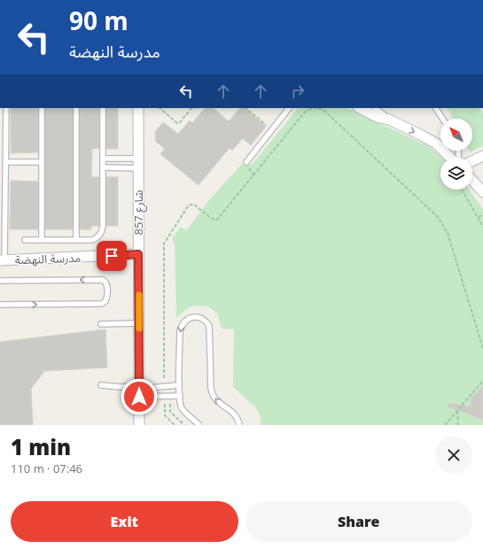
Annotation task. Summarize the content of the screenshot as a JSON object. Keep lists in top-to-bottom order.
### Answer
{
  "streets": {
    "street": ["شارع 857", "مدرسة النهضة"]
  },
  "crossings": [
    ["شارع 857", "مدرسة النهضة"]
  ],
  "north": "top left",
  "page": {
    "turn": ["90 m", "مدرسة النهضة"],
    "heading": ["1 min", "110 m · 07:46"],
    "buttons": ["Exit", "Share"]
  }
}
